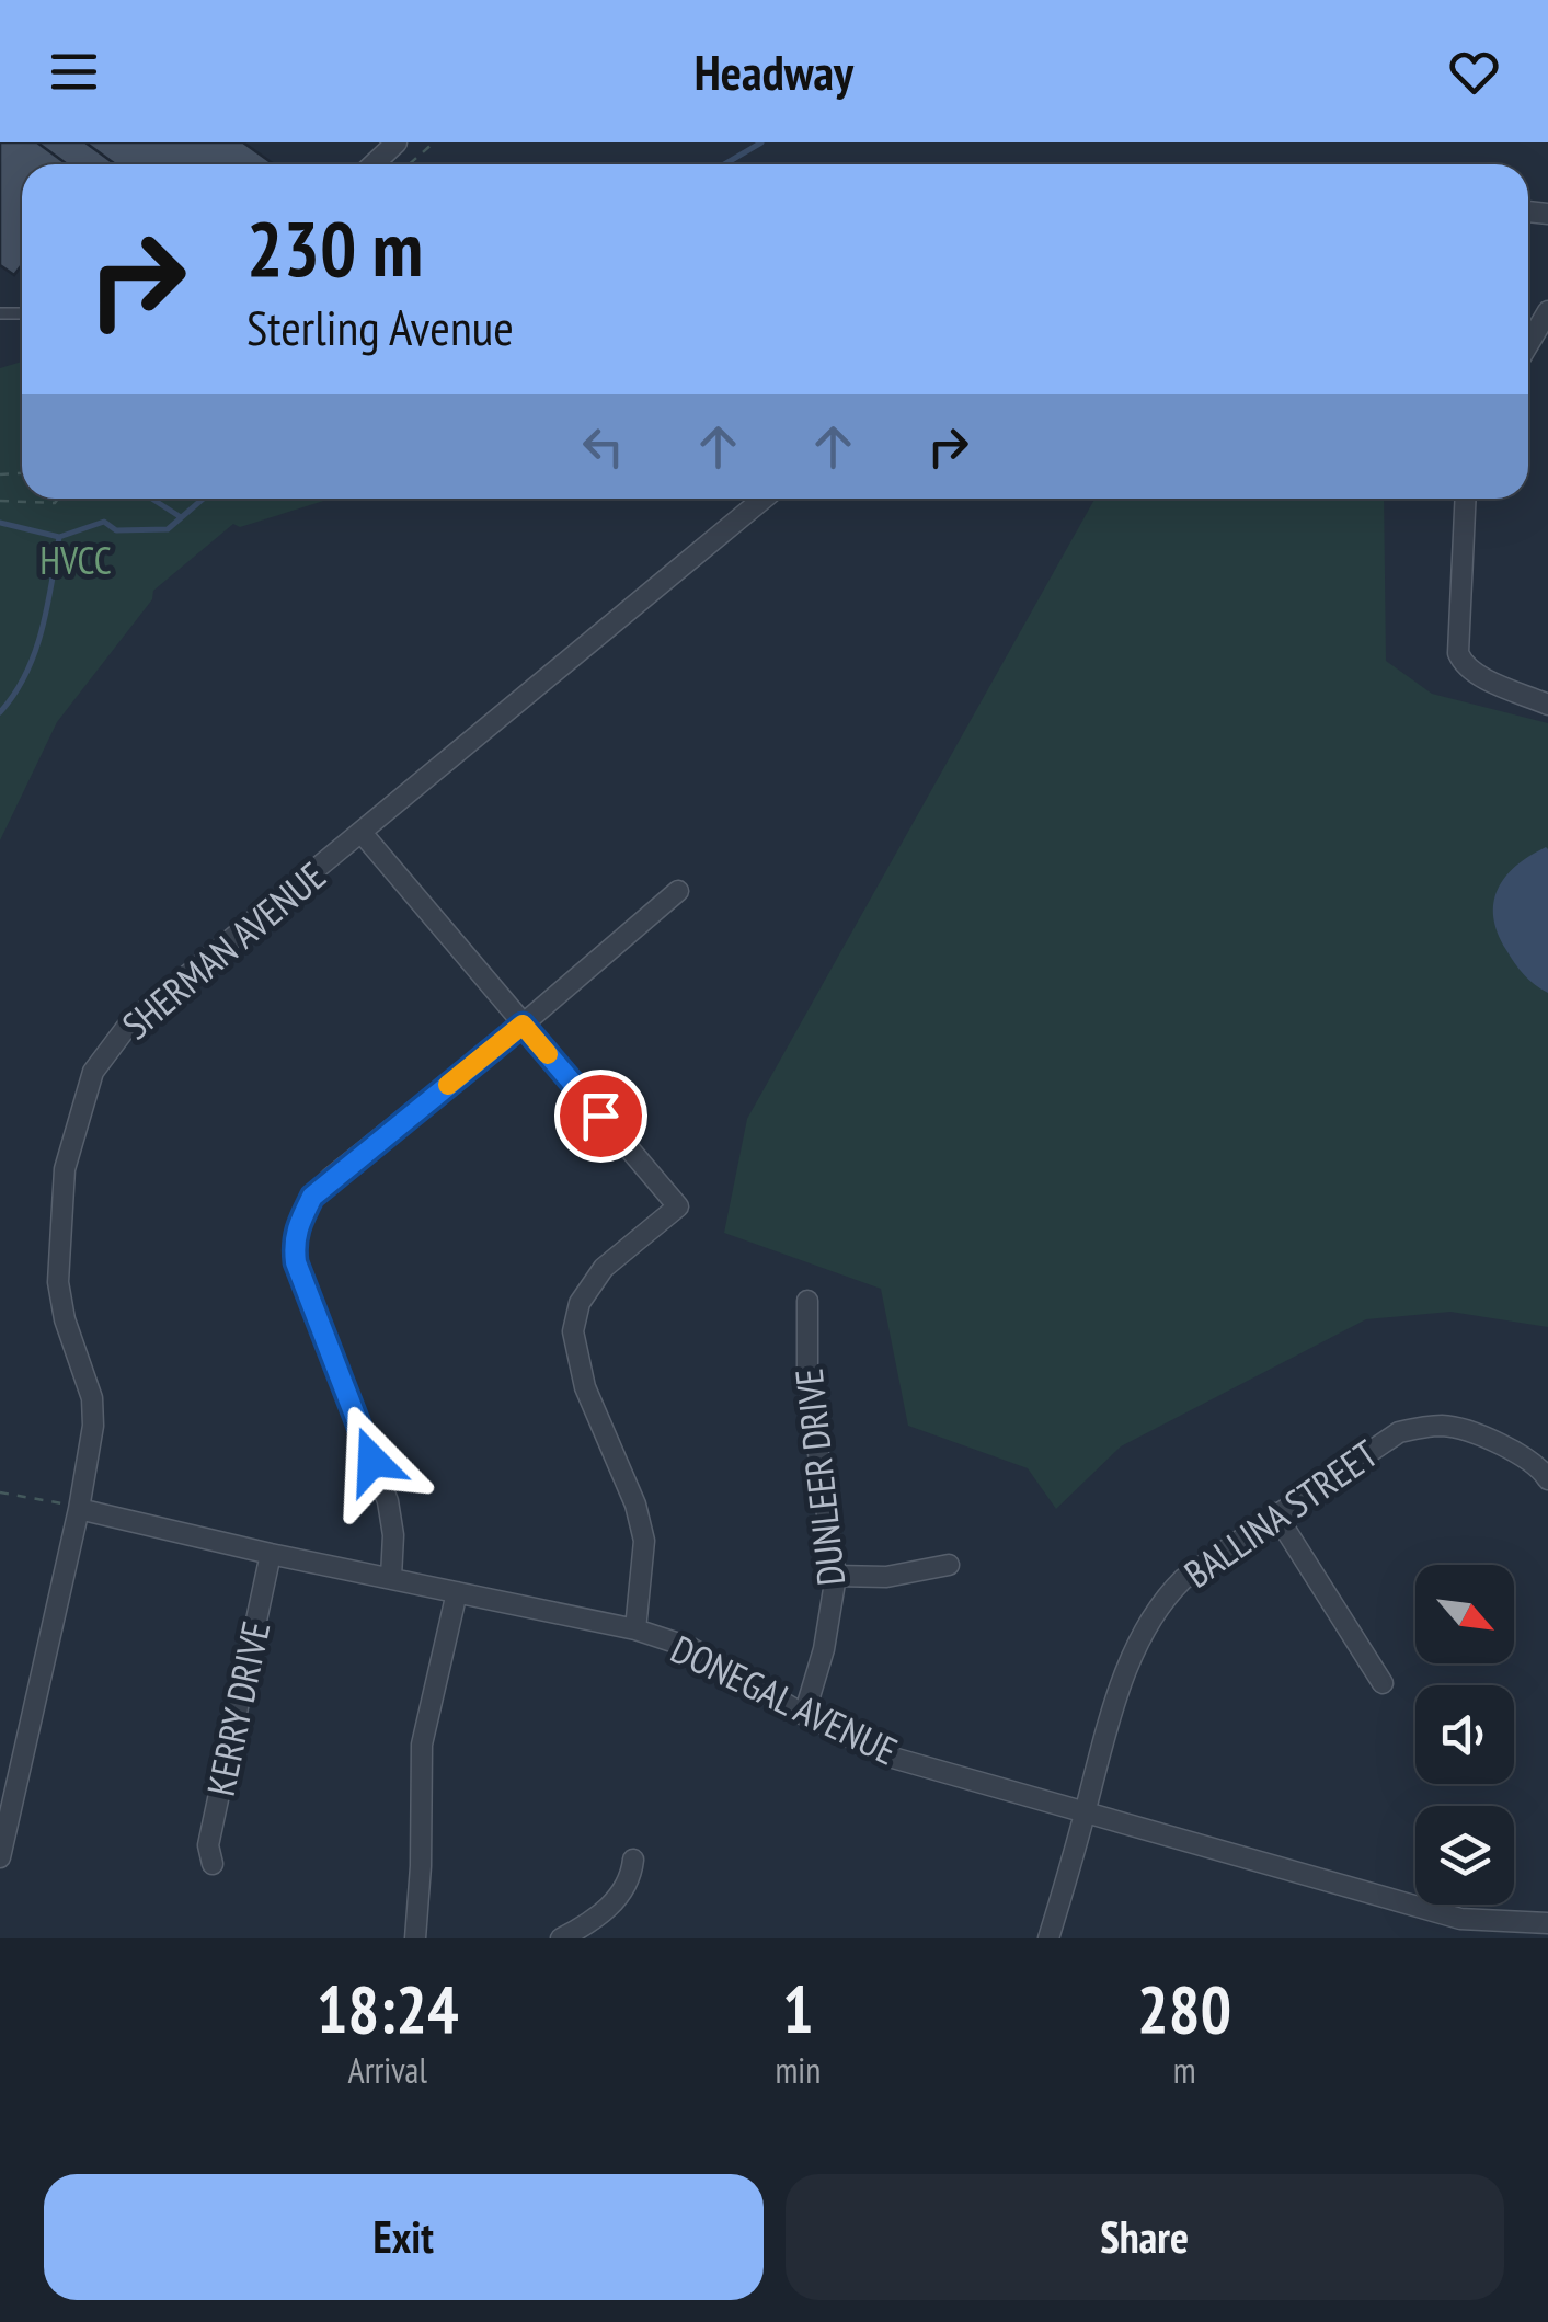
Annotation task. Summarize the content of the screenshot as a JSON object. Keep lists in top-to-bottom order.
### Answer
{
  "streets": {
    "street": [
      "SHERMAN AVENUE",
      "DUNLEER DRIVE",
      "BALLINA STREET",
      "DONEGAL AVENUE",
      "KERRY DRIVE"
    ]
  },
  "crossings": [
    ["SHERMAN AVENUE", "DONEGAL AVENUE"],
    ["DUNLEER DRIVE", "DONEGAL AVENUE"],
    ["BALLINA STREET", "DONEGAL AVENUE"],
    ["DONEGAL AVENUE", "KERRY DRIVE"]
  ],
  "parks": ["HVCC"],
  "north": "bottom right",
  "page": {
    "header": "Headway",
    "turn": ["230 m", "Sterling Avenue"],
    "eta": [
      "18:24",
      "Arrival",
      "1",
      "min",
      "280",
      "m"
    ],
    "buttons": ["Exit", "Share"]
  }
}
